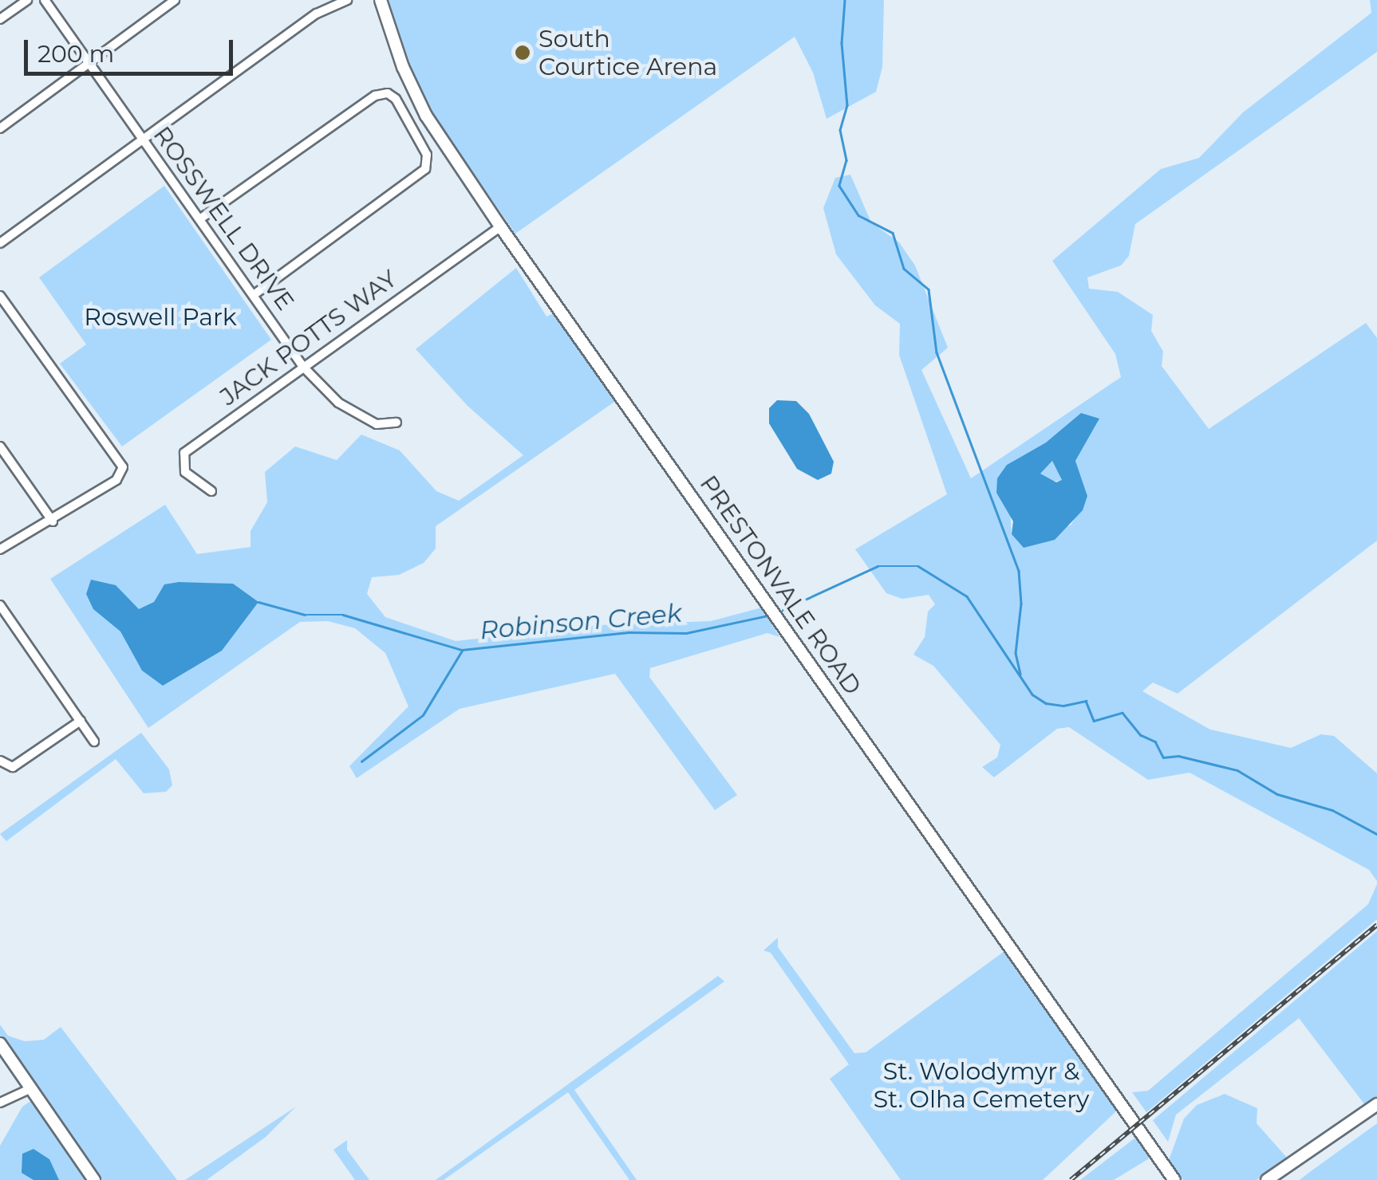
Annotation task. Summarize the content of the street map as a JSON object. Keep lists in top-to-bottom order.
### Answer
{
  "streets": {
    "street": ["ROSSWELL DRIVE", "JACK POTTS WAY", "PRESTONVALE ROAD"]
  },
  "crossings": [
    ["ROSSWELL DRIVE", "JACK POTTS WAY"],
    ["JACK POTTS WAY", "PRESTONVALE ROAD"]
  ],
  "water": ["Robinson Creek"],
  "parks": ["Roswell Park", "St. Wolodymyr & St. Olha Cemetery"],
  "places": ["South Courtice Arena"],
  "scale_bar": "200 m"
}
